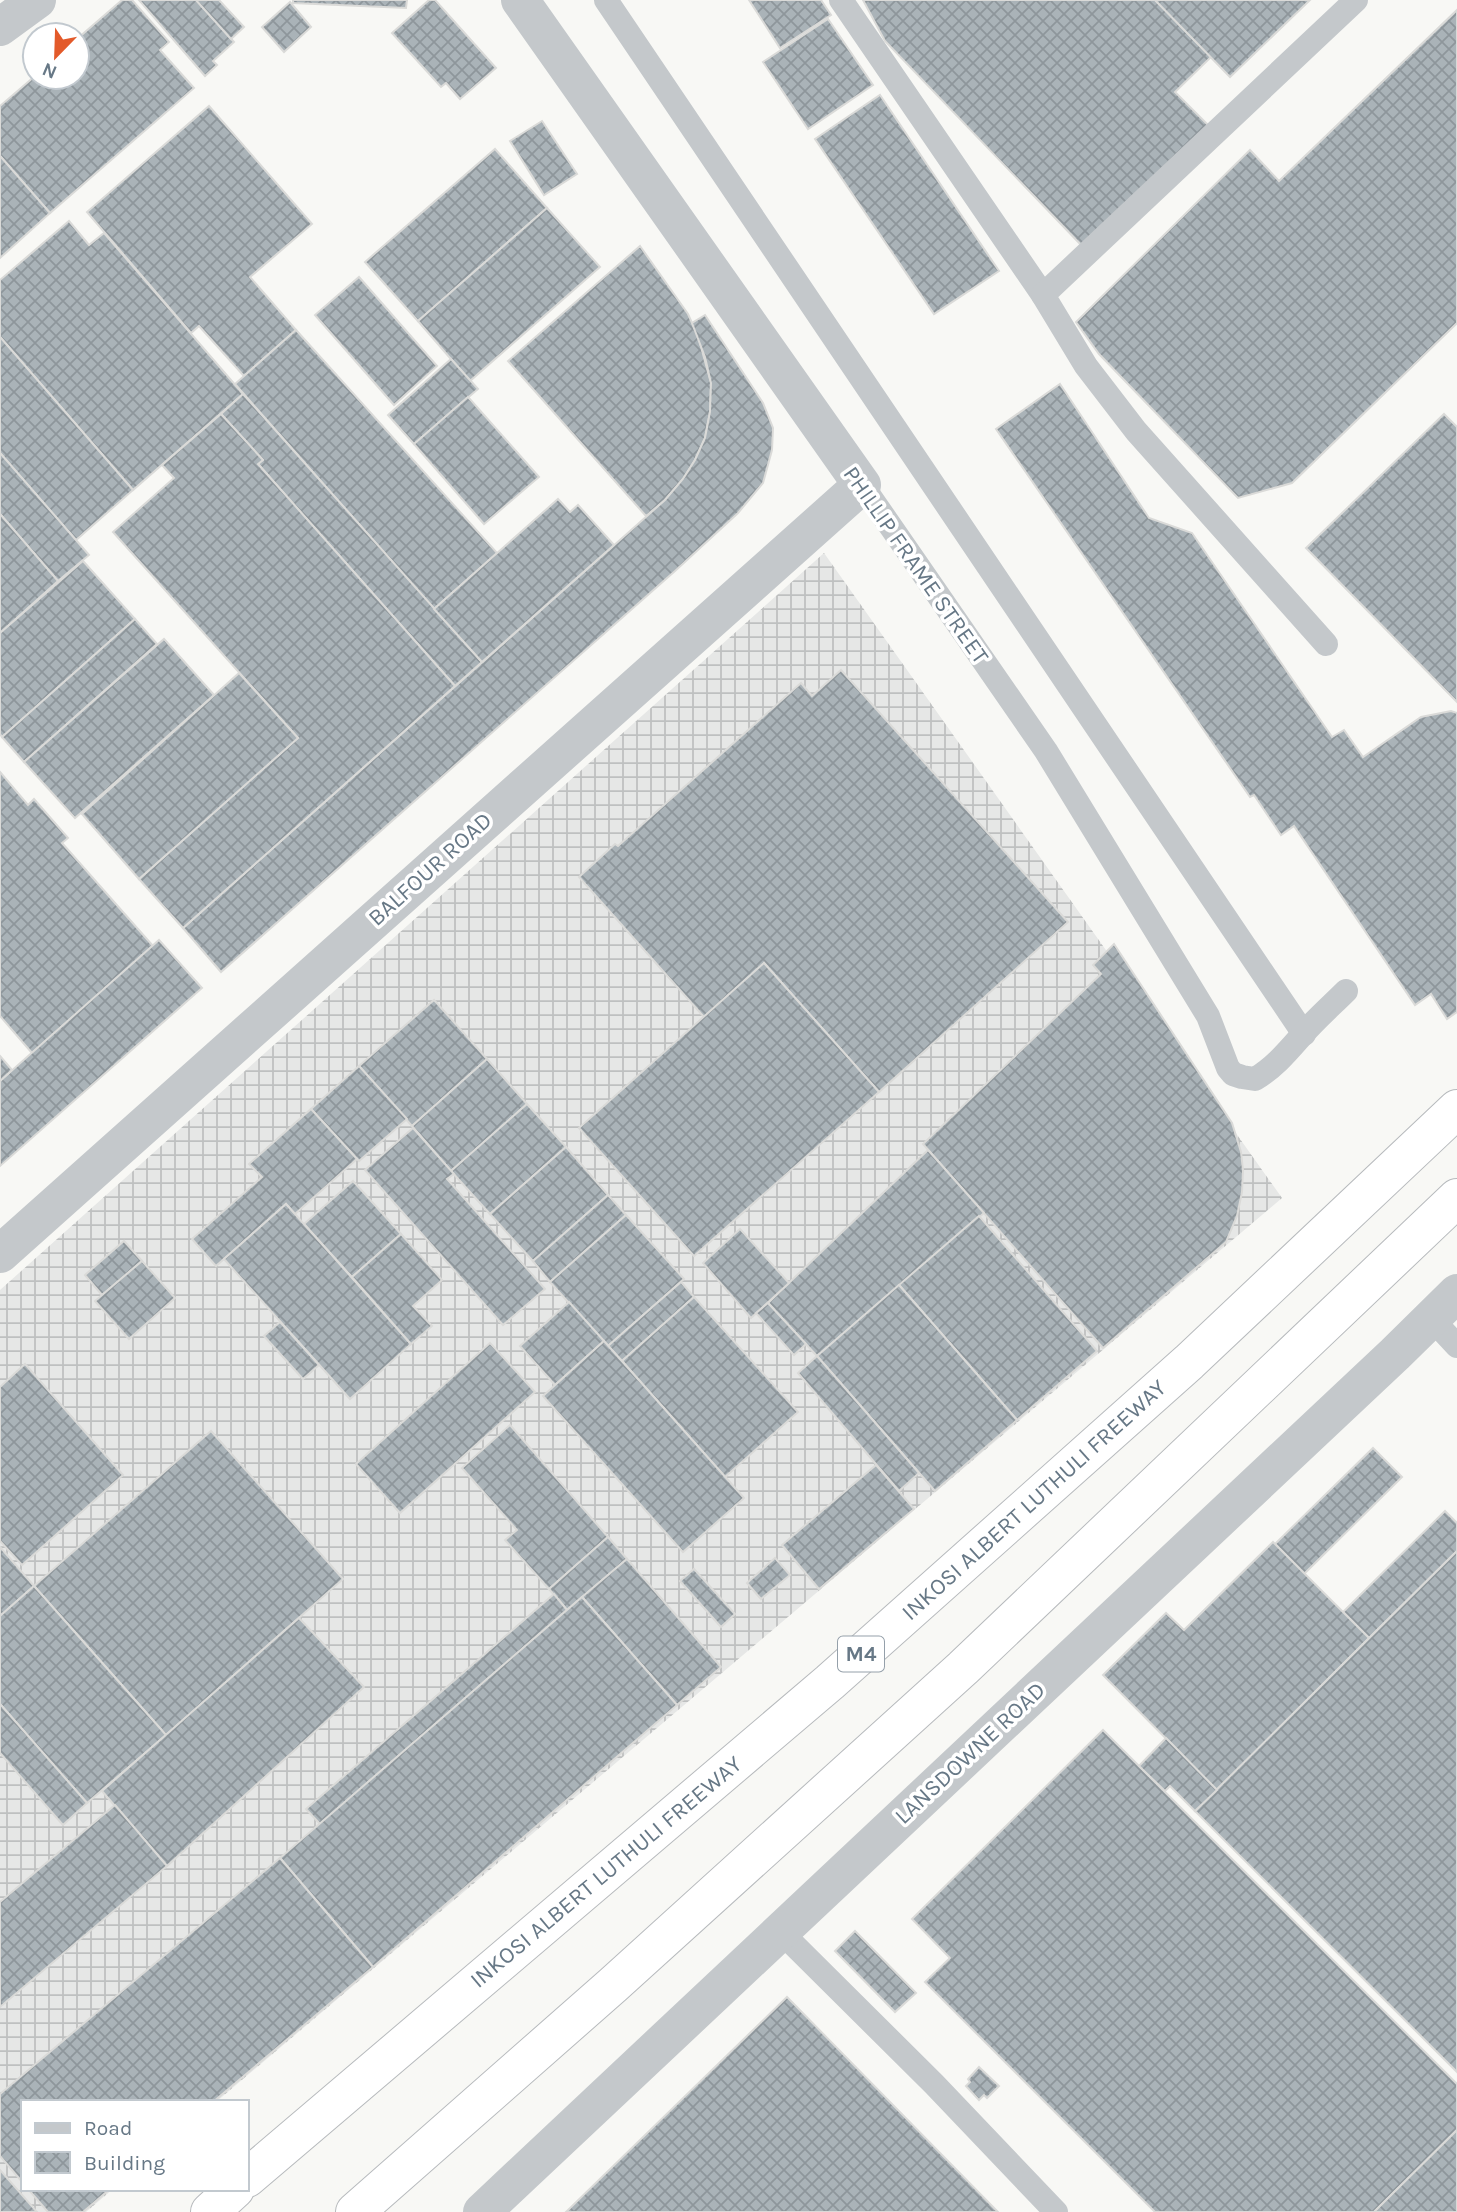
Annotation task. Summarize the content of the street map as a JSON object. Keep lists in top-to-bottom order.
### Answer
{
  "streets": {
    "highway": ["INKOSI ALBERT LUTHULI FREEWAY", "M4"],
    "street": ["PHILLIP FRAME STREET", "BALFOUR ROAD", "LANSDOWNE ROAD"]
  },
  "crossings": [
    ["PHILLIP FRAME STREET", "BALFOUR ROAD"]
  ],
  "legend": ["Road", "Building"],
  "north": "bottom left"
}
